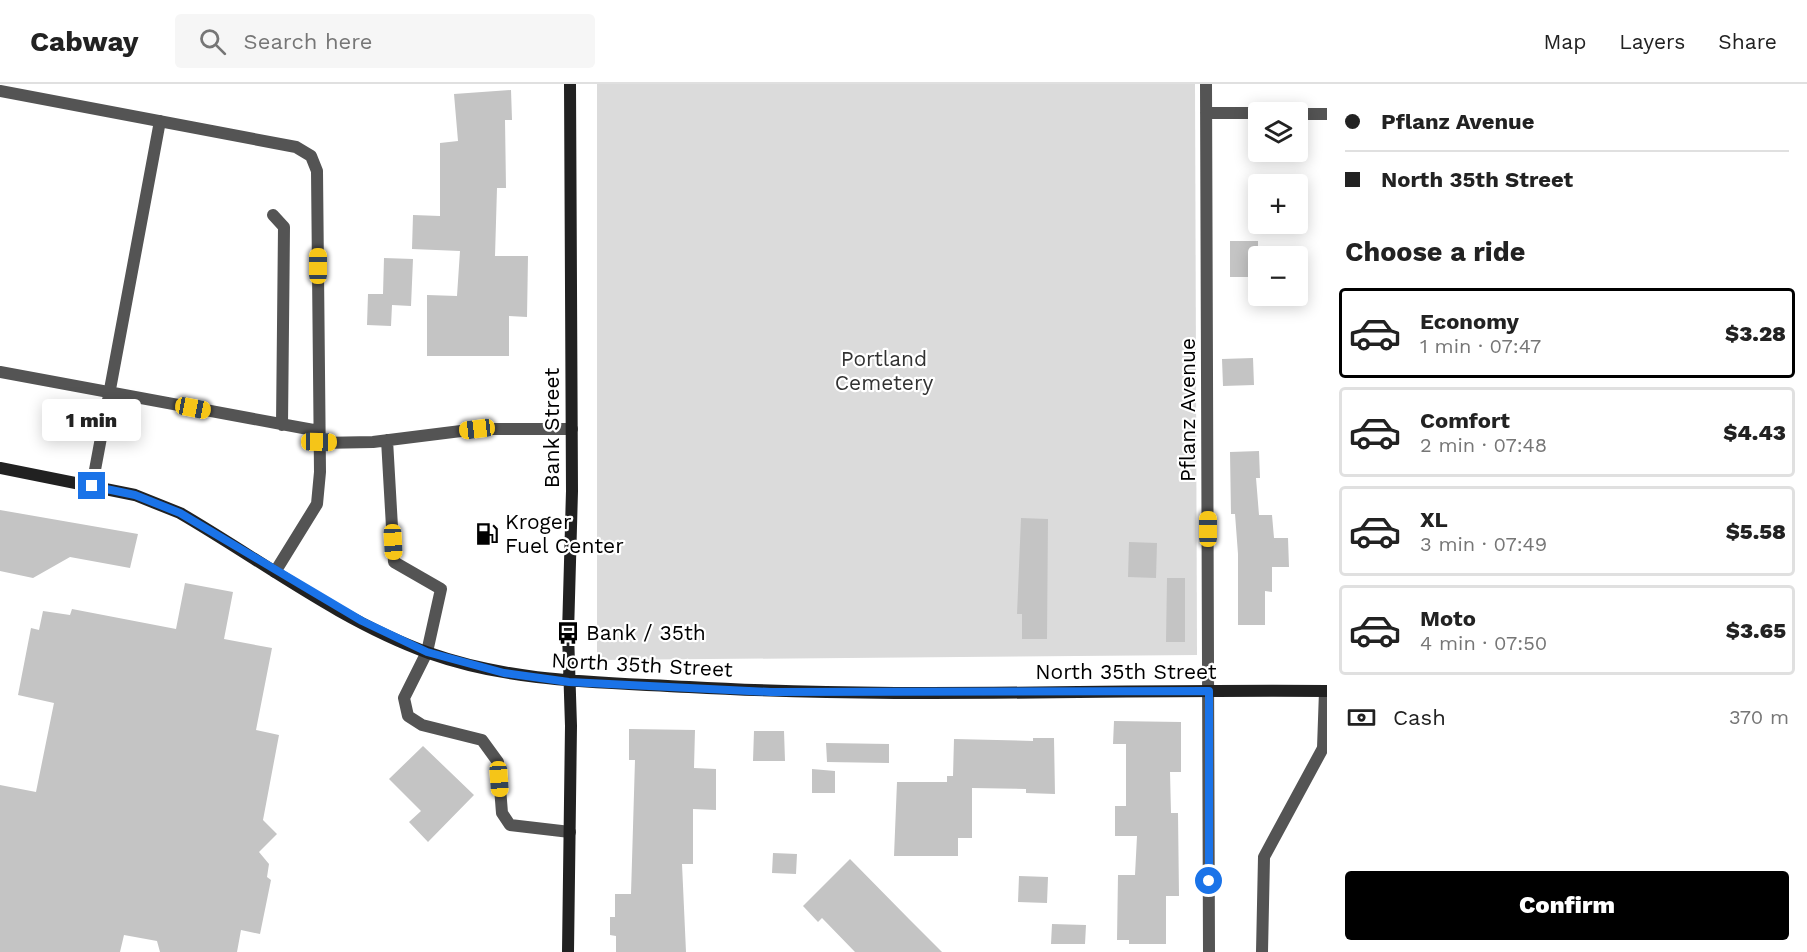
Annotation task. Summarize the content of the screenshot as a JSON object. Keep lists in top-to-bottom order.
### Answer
{
  "streets": {
    "street": ["Pflanz Avenue", "Bank Street", "North 35th Street"]
  },
  "crossings": [
    ["Pflanz Avenue", "North 35th Street"],
    ["Bank Street", "North 35th Street"]
  ],
  "parks": ["Portland Cemetery"],
  "places": {
    "fuel station": ["Kroger Fuel Center"],
    "bus stop": ["Bank / 35th"]
  },
  "page": {
    "header": "Cabway",
    "search": "Search here",
    "nav": ["Map", "Layers", "Share"],
    "banner": ["Pflanz Avenue", "North 35th Street"],
    "map_buttons": ["+", "−"],
    "heading": "Choose a ride",
    "list": [
      {
        "name": "Economy",
        "note": "1 min · 07:47",
        "value": "$3.28"
      },
      {
        "name": "Comfort",
        "note": "2 min · 07:48",
        "value": "$4.43"
      },
      {
        "name": "XL",
        "note": "3 min · 07:49",
        "value": "$5.58"
      },
      {
        "name": "Moto",
        "note": "4 min · 07:50",
        "value": "$3.65"
      }
    ],
    "bubble": "1 min",
    "pay": ["Cash", "370 m"],
    "buttons": "Confirm"
  }
}
